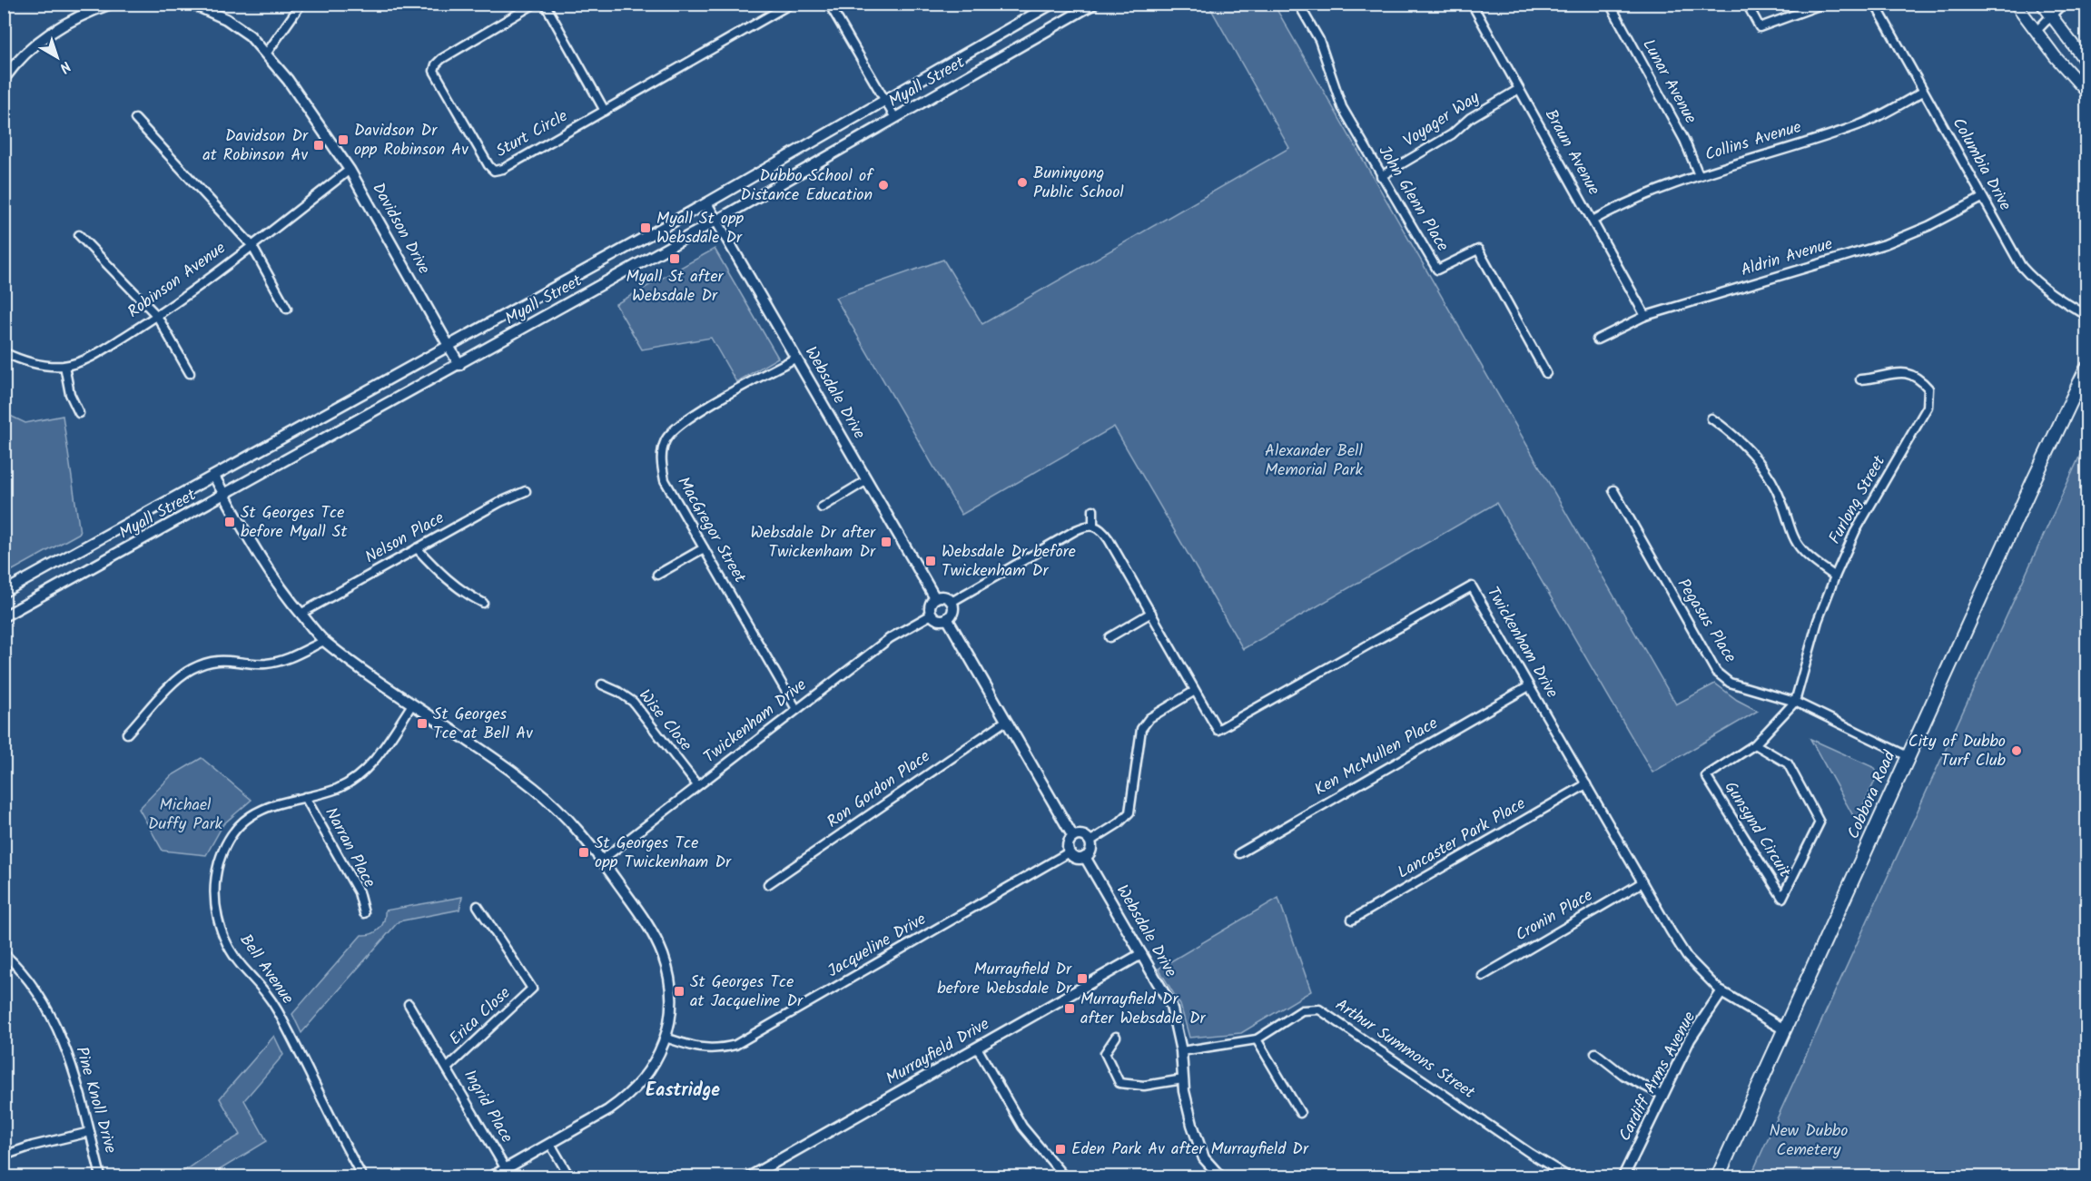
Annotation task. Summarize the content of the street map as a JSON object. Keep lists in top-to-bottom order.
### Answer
{
  "streets": {
    "main road": ["Cobbora Road"],
    "street": [
      "Lunar Avenue",
      "Myall Street",
      "Voyager Way",
      "Sturt Circle",
      "Collins Avenue",
      "Braun Avenue",
      "Columbia Drive",
      "John Glenn Place",
      "Davidson Drive",
      "Aldrin Avenue",
      "Robinson Avenue",
      "Websdale Drive",
      "Furlong Street",
      "MacGregor Street",
      "Nelson Place",
      "Pegasus Place",
      "Twickenham Drive",
      "Wise Close",
      "Ken McMullen Place",
      "Ron Gordon Place",
      "Gunsynd Circuit",
      "Lancaster Park Place",
      "Narran Place",
      "Cronin Place",
      "Jacqueline Drive",
      "Bell Avenue",
      "Erica Close",
      "Arthur Summons Street",
      "Murrayfield Drive",
      "Cardiff Arms Avenue",
      "Pine Knoll Drive",
      "Ingrid Place"
    ]
  },
  "crossings": [
    ["Lunar Avenue", "Collins Avenue"],
    ["Myall Street", "Davidson Drive"],
    ["Myall Street", "Websdale Drive"],
    ["Voyager Way", "Braun Avenue"],
    ["Voyager Way", "John Glenn Place"],
    ["Collins Avenue", "Braun Avenue"],
    ["Collins Avenue", "Columbia Drive"],
    ["Braun Avenue", "Aldrin Avenue"],
    ["Columbia Drive", "Aldrin Avenue"],
    ["Davidson Drive", "Robinson Avenue"],
    ["Websdale Drive", "MacGregor Street"],
    ["Websdale Drive", "Twickenham Drive"],
    ["Websdale Drive", "Jacqueline Drive"],
    ["Websdale Drive", "Arthur Summons Street"],
    ["Websdale Drive", "Murrayfield Drive"],
    ["Furlong Street", "Pegasus Place"],
    ["Furlong Street", "Gunsynd Circuit"],
    ["MacGregor Street", "Twickenham Drive"],
    ["Pegasus Place", "Cobbora Road"],
    ["Pegasus Place", "Gunsynd Circuit"],
    ["Twickenham Drive", "Wise Close"],
    ["Twickenham Drive", "Ken McMullen Place"],
    ["Twickenham Drive", "Cobbora Road"],
    ["Twickenham Drive", "Lancaster Park Place"],
    ["Twickenham Drive", "Cronin Place"],
    ["Twickenham Drive", "Cardiff Arms Avenue"],
    ["Narran Place", "Bell Avenue"],
    ["Erica Close", "Ingrid Place"]
  ],
  "districts": ["Eastridge"],
  "parks": ["Alexander Bell Memorial Park", "Michael Duffy Park", "New Dubbo Cemetery"],
  "places": {
    "transit": [
      "Davidson Dr opp Robinson Av",
      "Davidson Dr at Robinson Av",
      "Myall St opp Websdale Dr",
      "Myall St after Websdale Dr",
      "St Georges Tce before Myall St",
      "Websdale Dr after Twickenham Dr",
      "Websdale Dr before Twickenham Dr",
      "St Georges Tce at Bell Av",
      "St Georges Tce opp Twickenham Dr",
      "Murrayfield Dr before Websdale Dr",
      "St Georges Tce at Jacqueline Dr",
      "Murrayfield Dr after Websdale Dr",
      "Eden Park Av after Murrayfield Dr"
    ],
    "other": ["Buninyong Public School", "Dubbo School of Distance Education", "City of Dubbo Turf Club"]
  },
  "north": "bottom right"
}
